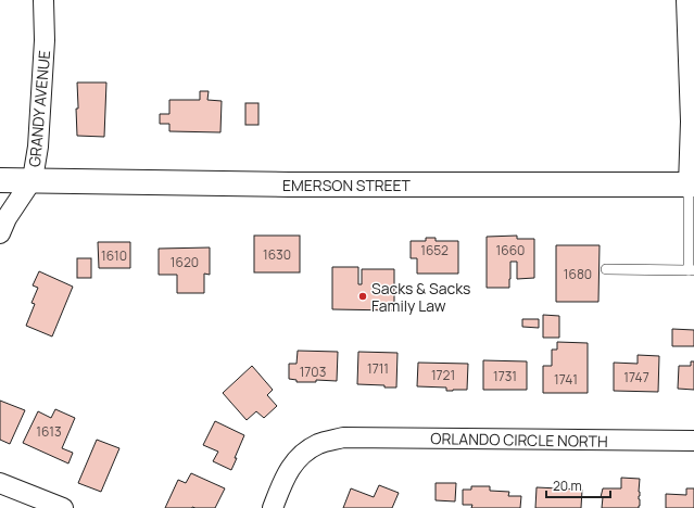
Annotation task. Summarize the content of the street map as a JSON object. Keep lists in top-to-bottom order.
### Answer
{
  "streets": {
    "main road": ["EMERSON STREET"],
    "street": ["GRANDY AVENUE", "ORLANDO CIRCLE NORTH"]
  },
  "crossings": [
    ["GRANDY AVENUE", "EMERSON STREET"]
  ],
  "places": ["Sacks & Sacks Family Law"],
  "house_numbers": [
    "1652",
    "1660",
    "1630",
    "1610",
    "1620",
    "1680",
    "1711",
    "1703",
    "1721",
    "1731",
    "1747",
    "1741",
    "1613"
  ],
  "scale_bar": "20 m"
}
